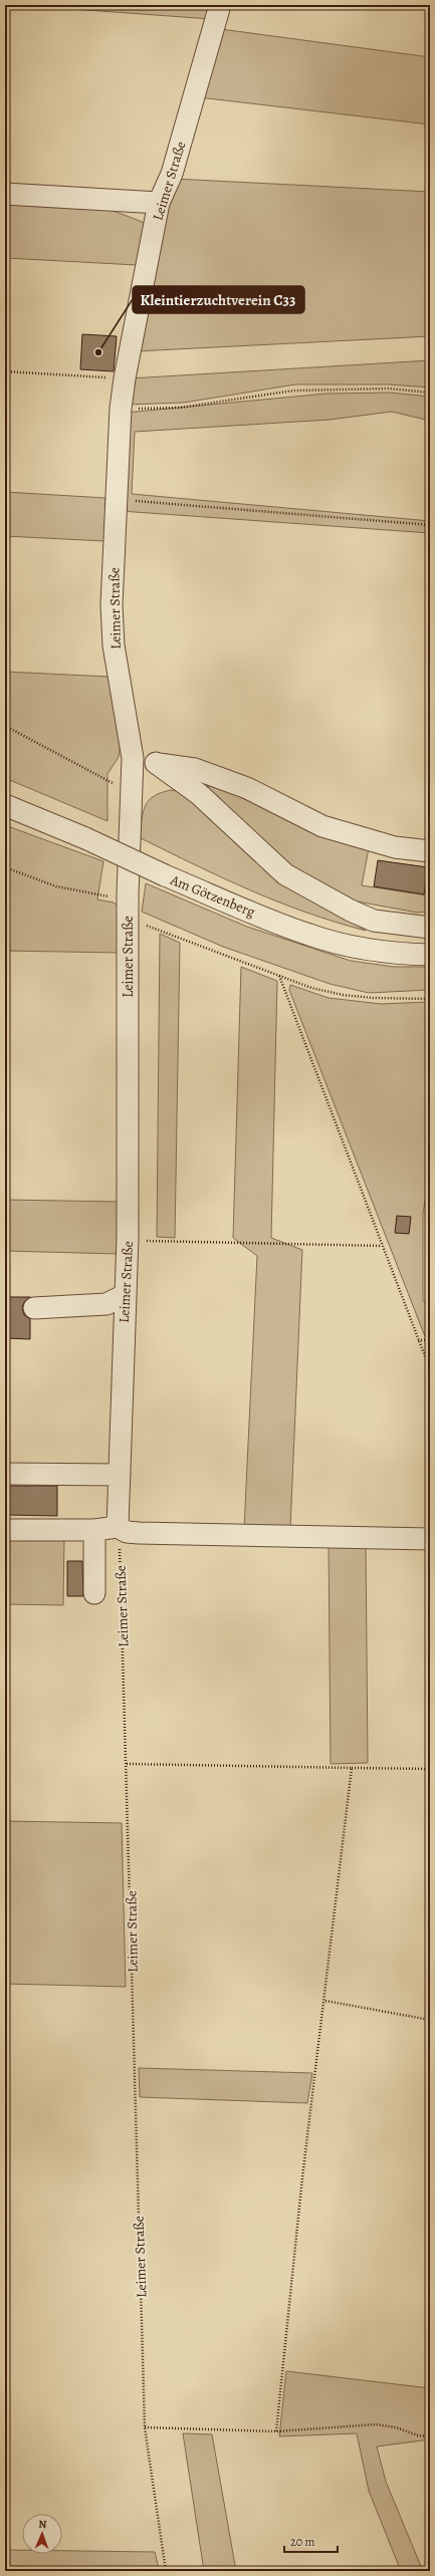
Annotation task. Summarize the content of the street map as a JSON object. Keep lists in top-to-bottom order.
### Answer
{
  "streets": {
    "street": ["Leimer Straße", "Am Götzenberg"]
  },
  "places": ["Kleintierzuchtverein C33"],
  "scale_bar": "20 m",
  "north": "top"
}
